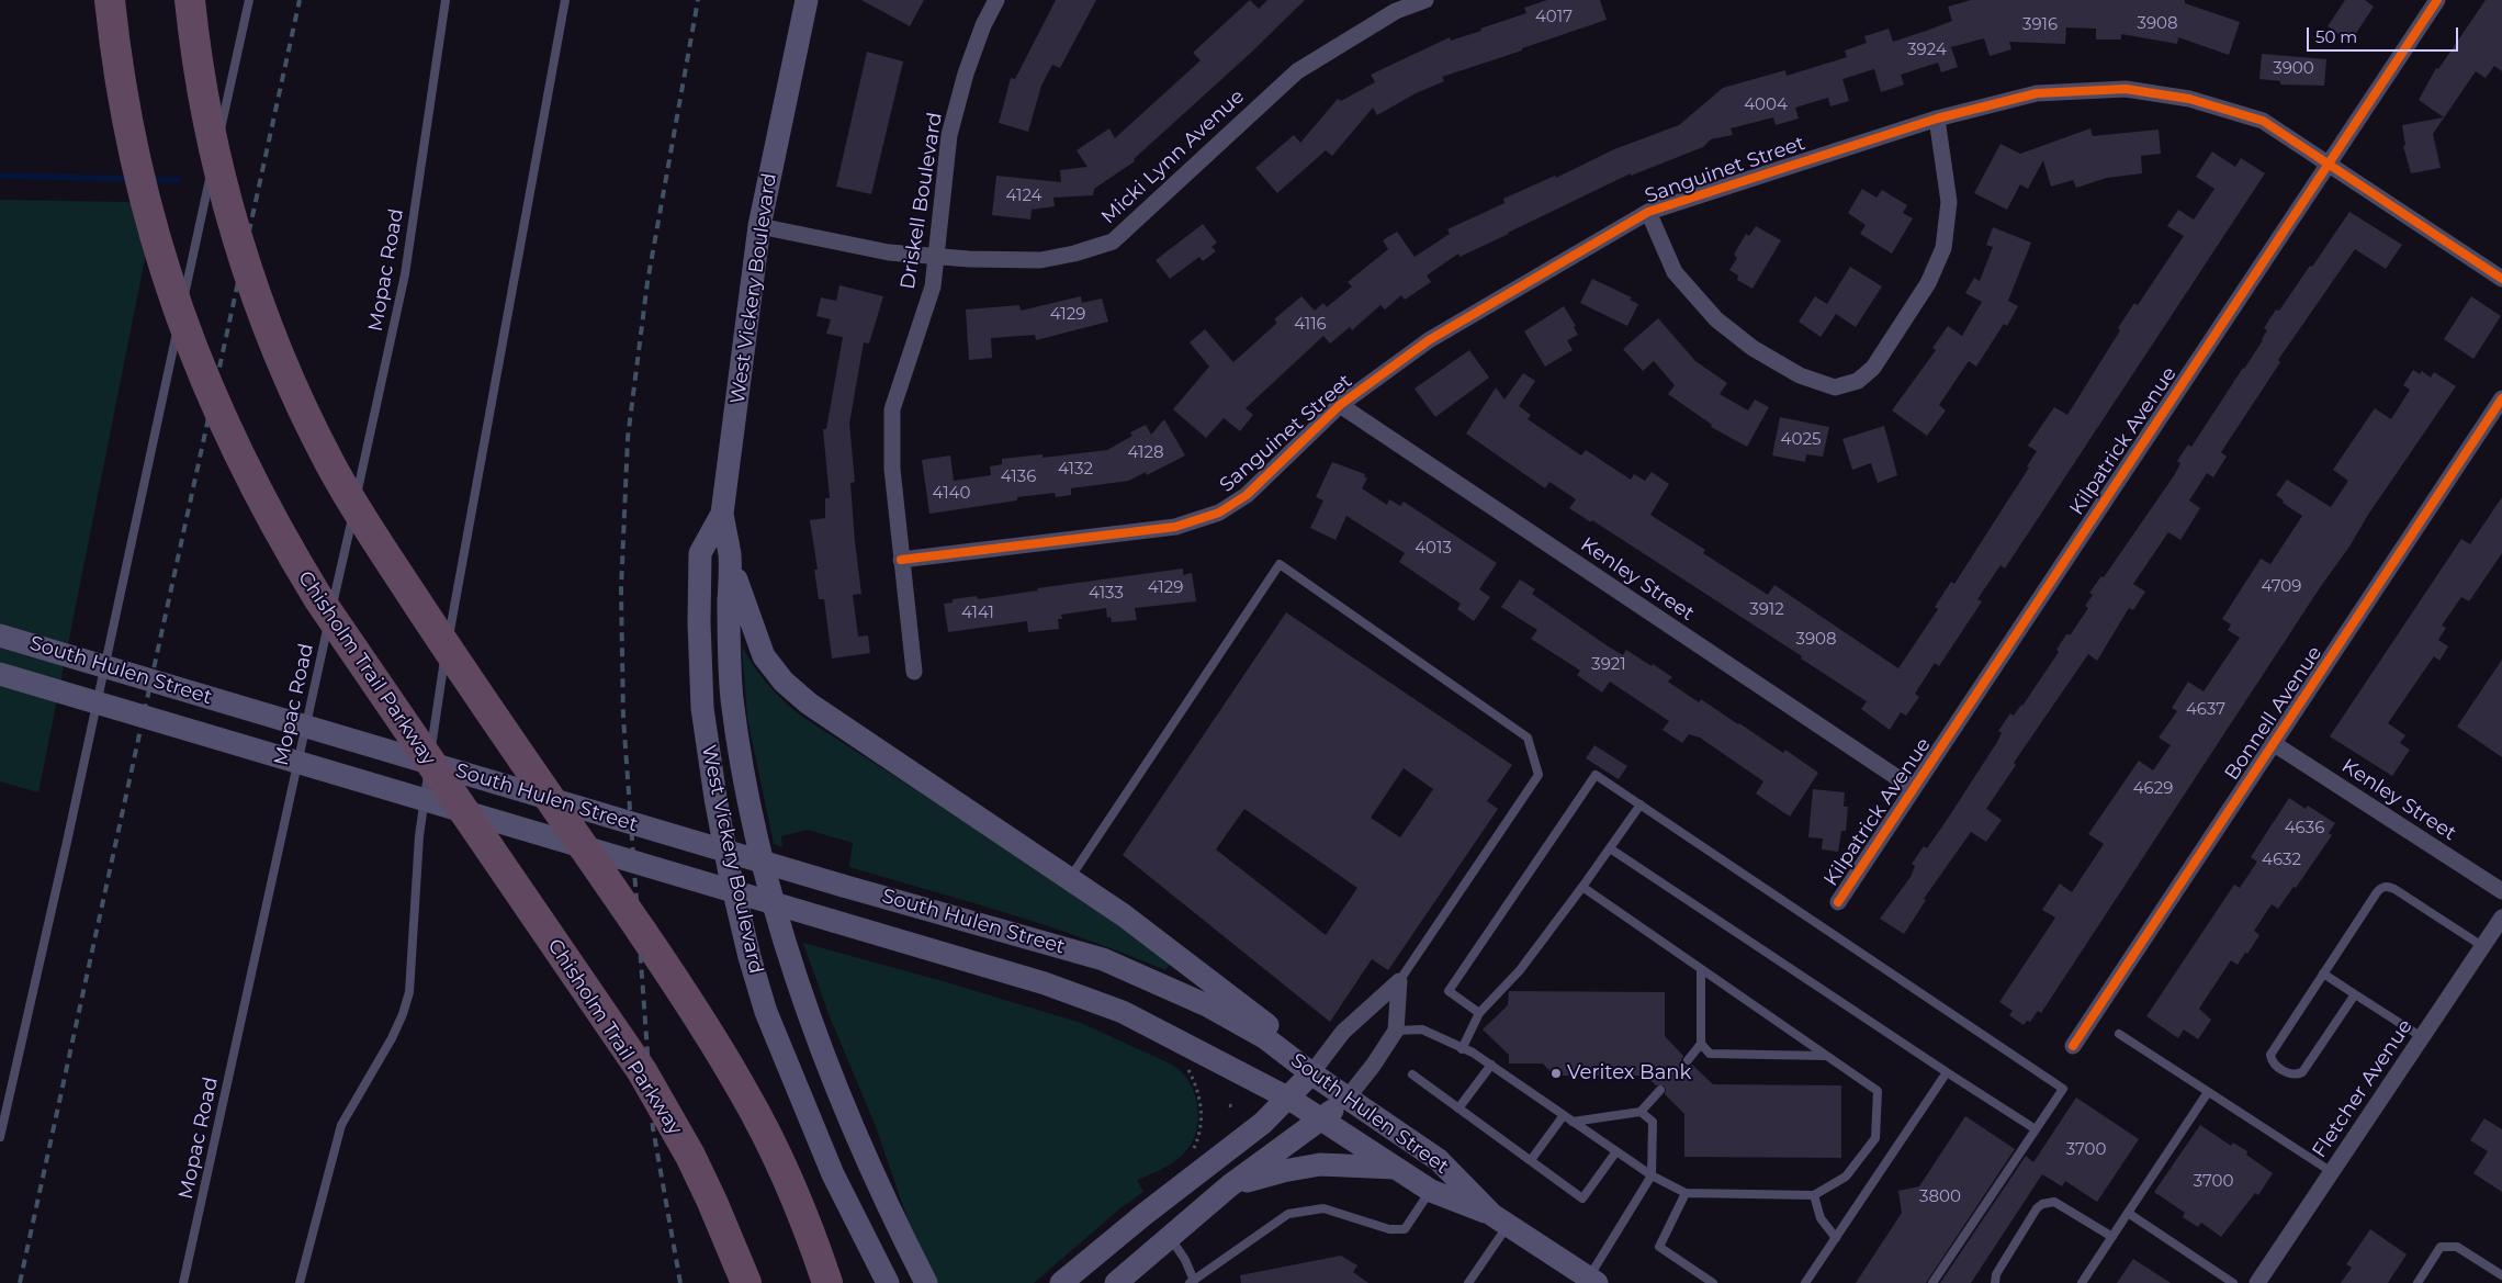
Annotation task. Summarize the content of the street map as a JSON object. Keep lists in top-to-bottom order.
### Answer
{
  "streets": {
    "highway": ["Chisholm Trail Parkway"],
    "main road": ["West Vickery Boulevard", "South Hulen Street"],
    "street": [
      "Micki Lynn Avenue",
      "Sanguinet Street",
      "Driskell Boulevard",
      "Kilpatrick Avenue",
      "Kenley Street",
      "Bonnell Avenue",
      "Fletcher Avenue"
    ],
    "lane": ["Mopac Road"]
  },
  "crossings": [
    ["Micki Lynn Avenue", "Driskell Boulevard"],
    ["Micki Lynn Avenue", "West Vickery Boulevard"],
    ["Sanguinet Street", "Driskell Boulevard"],
    ["Sanguinet Street", "Kilpatrick Avenue"],
    ["Sanguinet Street", "Kenley Street"],
    ["Kilpatrick Avenue", "Kenley Street"],
    ["Kenley Street", "Bonnell Avenue"]
  ],
  "places": ["Veritex Bank"],
  "house_numbers": [
    "4017",
    "3908",
    "3916",
    "3924",
    "3900",
    "4004",
    "4124",
    "4129",
    "4116",
    "4025",
    "4128",
    "4132",
    "4136",
    "4140",
    "4013",
    "4709",
    "4129",
    "4133",
    "3912",
    "4141",
    "3908",
    "3921",
    "4637",
    "4629",
    "4636",
    "4632",
    "3700",
    "3700",
    "3800"
  ],
  "scale_bar": "50 m"
}
